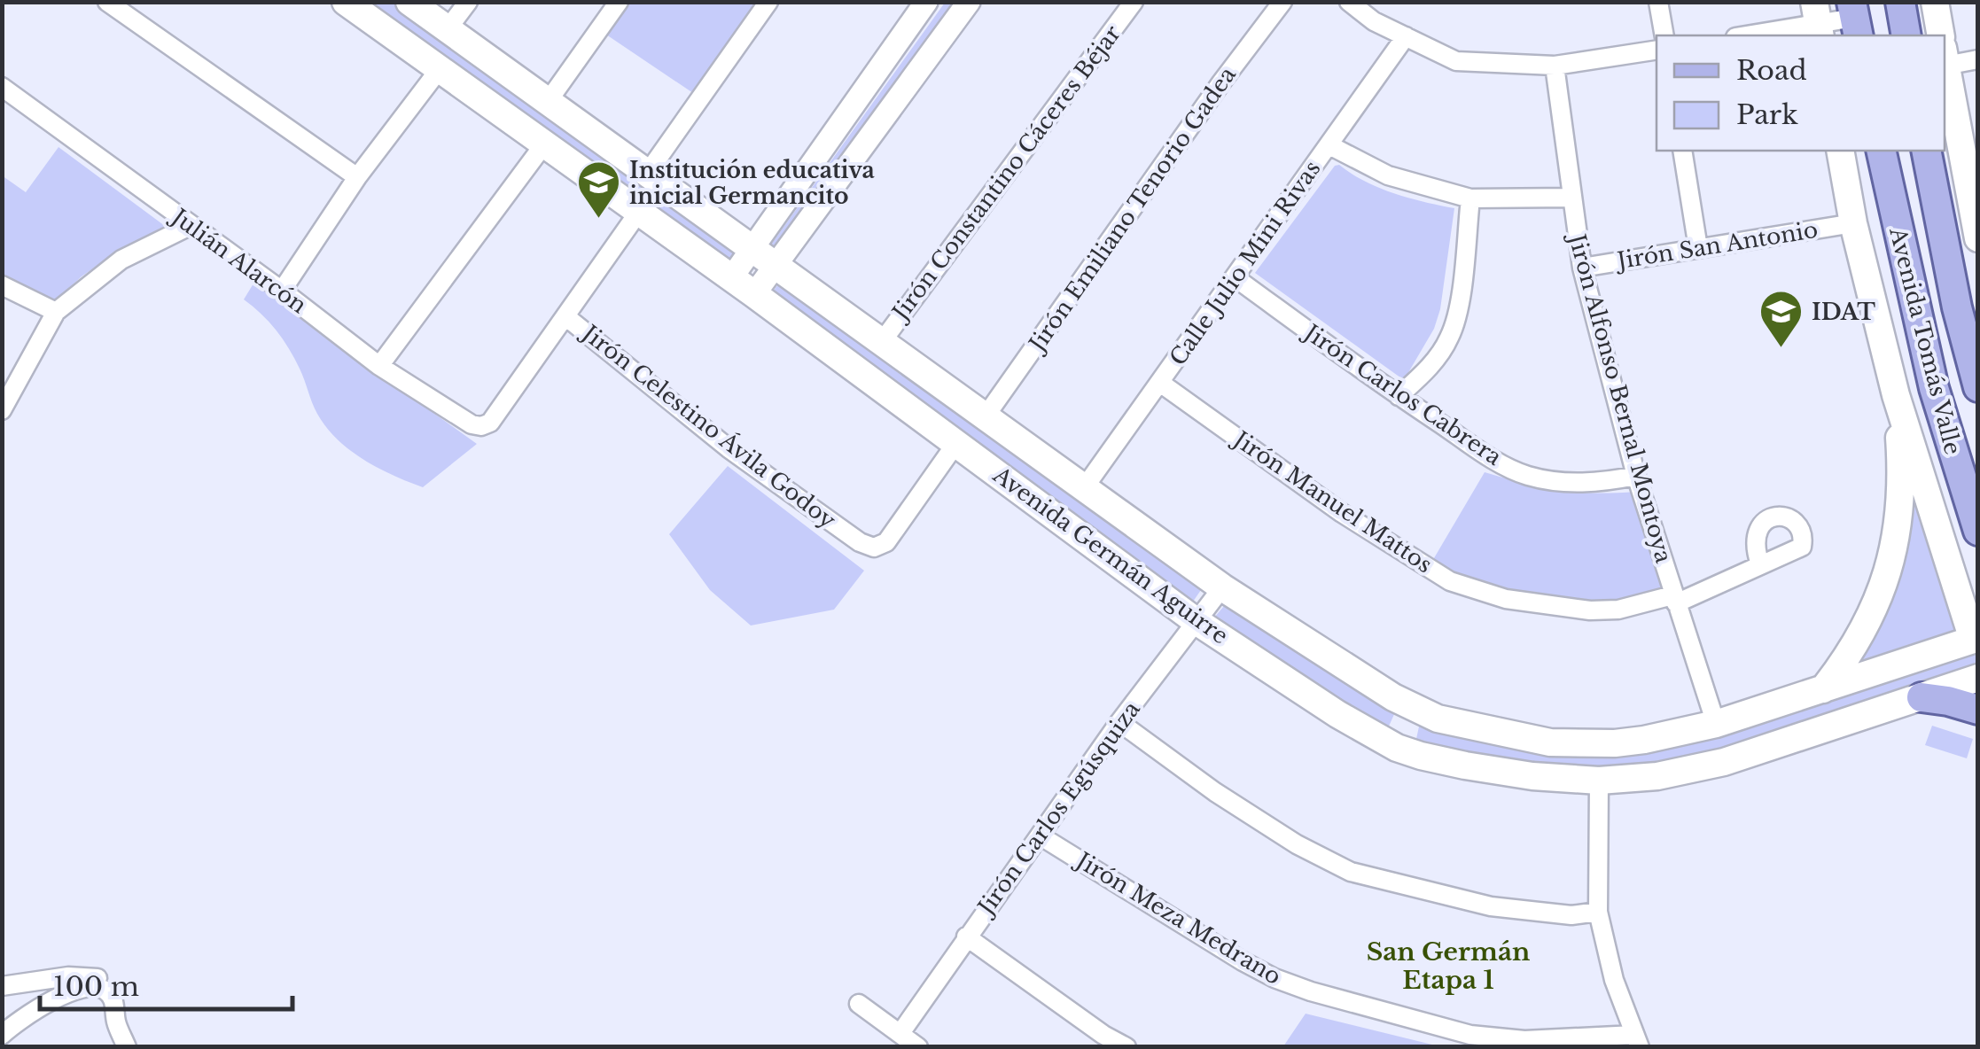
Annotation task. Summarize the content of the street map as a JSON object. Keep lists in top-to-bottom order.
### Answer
{
  "streets": {
    "main road": ["Avenida Tomás Valle", "Avenida Germán Aguirre"],
    "street": [
      "Jirón Constantino Cáceres Béjar",
      "Jirón Emiliano Tenorio Gadea",
      "Jirón San Antonio",
      "Julián Alarcón",
      "Calle Julio Mini Rivas",
      "Jirón Carlos Cabrera",
      "Jirón Alfonso Bernal Montoya",
      "Jirón Celestino Ávila Godoy",
      "Jirón Manuel Mattos",
      "Jirón Carlos Egúsquiza",
      "Jirón Meza Medrano"
    ]
  },
  "crossings": [
    ["Jirón Constantino Cáceres Béjar", "Avenida Germán Aguirre"],
    ["Jirón Emiliano Tenorio Gadea", "Avenida Germán Aguirre"],
    ["Jirón San Antonio", "Avenida Tomás Valle"],
    ["Jirón San Antonio", "Jirón Alfonso Bernal Montoya"],
    ["Julián Alarcón", "Jirón Celestino Ávila Godoy"],
    ["Calle Julio Mini Rivas", "Jirón Carlos Cabrera"],
    ["Calle Julio Mini Rivas", "Jirón Manuel Mattos"],
    ["Calle Julio Mini Rivas", "Avenida Germán Aguirre"],
    ["Avenida Tomás Valle", "Avenida Germán Aguirre"],
    ["Jirón Carlos Cabrera", "Jirón Alfonso Bernal Montoya"],
    ["Jirón Alfonso Bernal Montoya", "Jirón Manuel Mattos"],
    ["Jirón Alfonso Bernal Montoya", "Avenida Germán Aguirre"],
    ["Jirón Celestino Ávila Godoy", "Avenida Germán Aguirre"],
    ["Avenida Germán Aguirre", "Jirón Carlos Egúsquiza"],
    ["Jirón Carlos Egúsquiza", "Jirón Meza Medrano"]
  ],
  "districts": ["San Germán Etapa 1"],
  "places": {
    "school or university": ["Institución educativa inicial Germancito", "IDAT"]
  },
  "legend": ["Road", "Park"],
  "scale_bar": "100 m"
}
